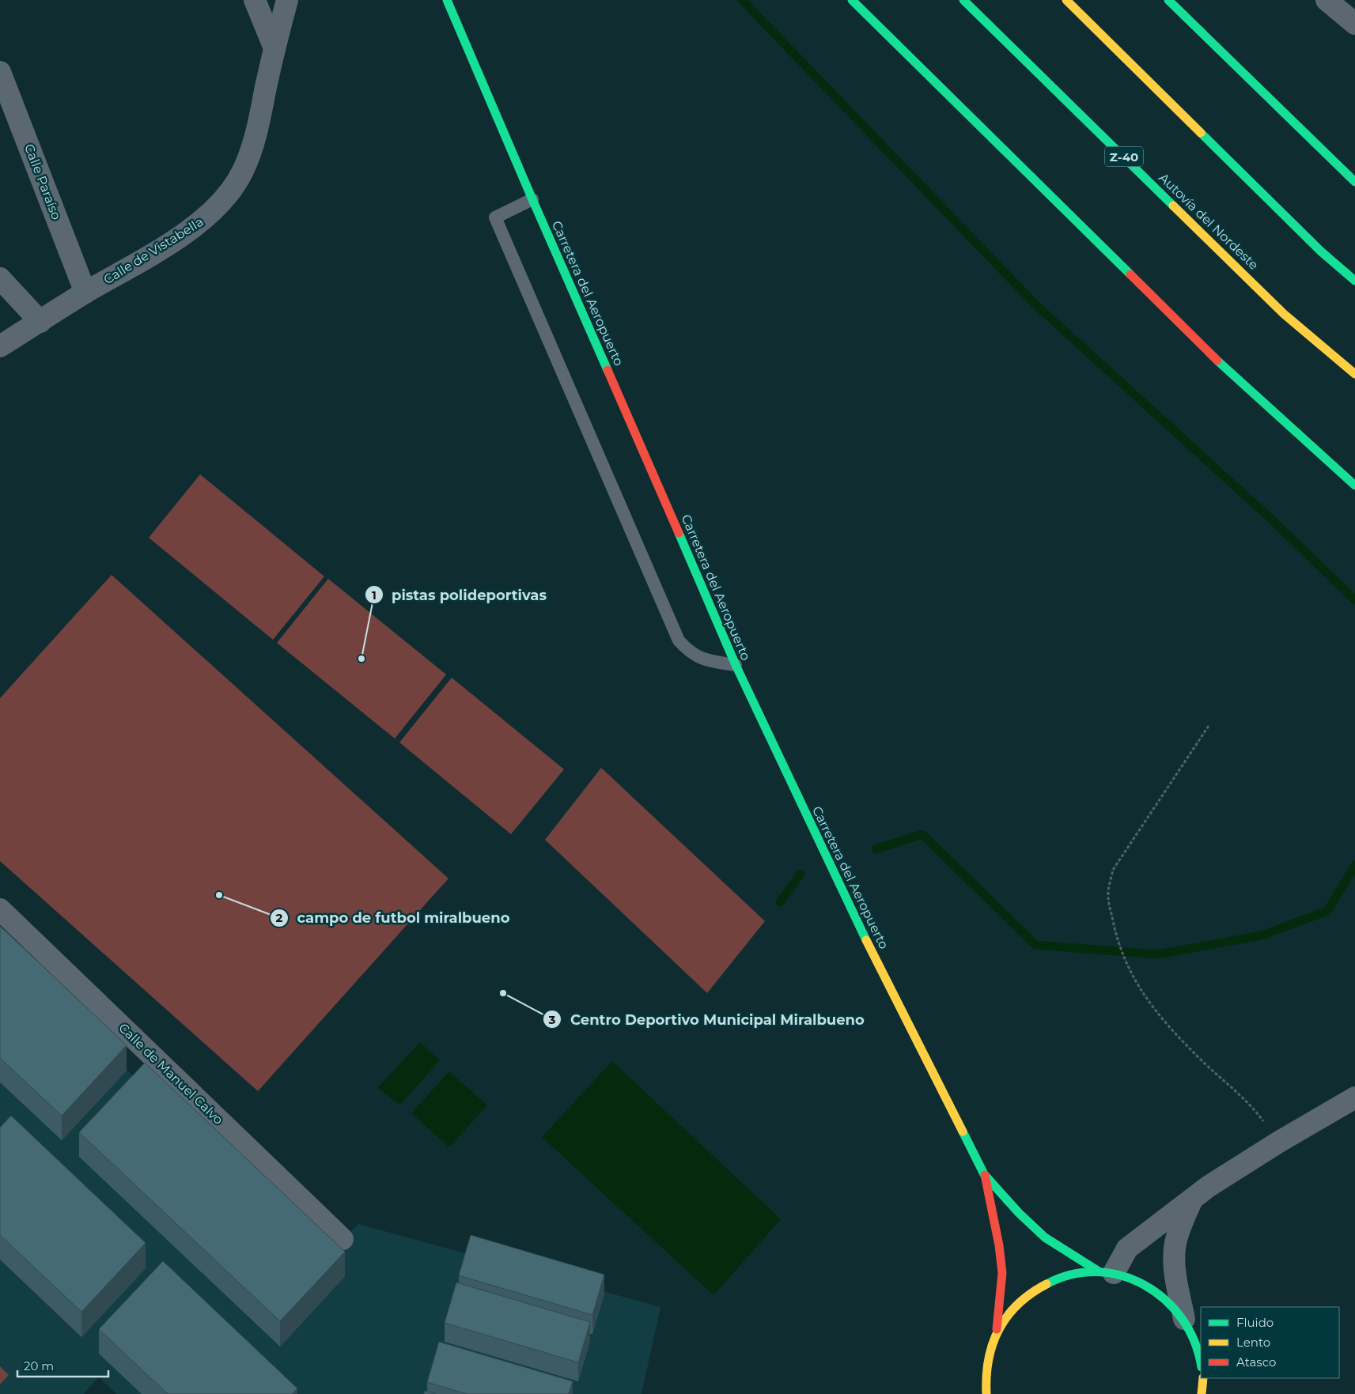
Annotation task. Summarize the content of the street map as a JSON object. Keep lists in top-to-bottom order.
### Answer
{
  "streets": {
    "main road": ["Z-40", "Autovía del Nordeste", "Carretera del Aeropuerto"],
    "street": ["Calle Paraíso", "Calle de Vistabella", "Calle de Manuel Calvo"]
  },
  "crossings": [
    ["Calle Paraíso", "Calle de Vistabella"]
  ],
  "places": ["pistas polideportivas", "campo de futbol miralbueno", "Centro Deportivo Municipal Miralbueno"],
  "legend": ["Fluido", "Lento", "Atasco"],
  "scale_bar": "20 m"
}
